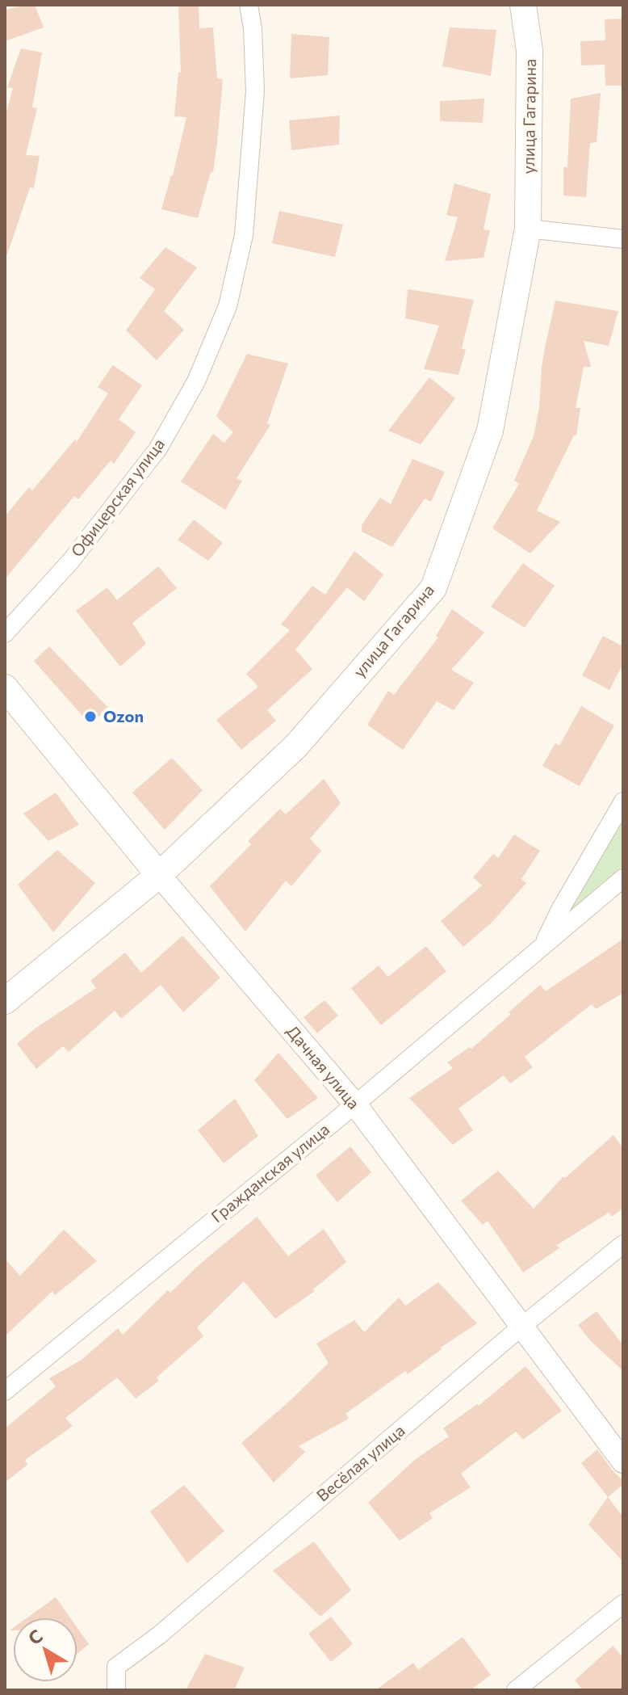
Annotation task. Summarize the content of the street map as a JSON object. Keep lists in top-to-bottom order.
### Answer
{
  "streets": {
    "main road": ["улица Гагарина", "Дачная улица"],
    "street": ["Офицерская улица", "Гражданская улица", "Весёлая улица"]
  },
  "crossings": [
    ["улица Гагарина", "Дачная улица"],
    ["Дачная улица", "Гражданская улица"],
    ["Дачная улица", "Весёлая улица"]
  ],
  "places": ["Ozon"],
  "north": "top left"
}
